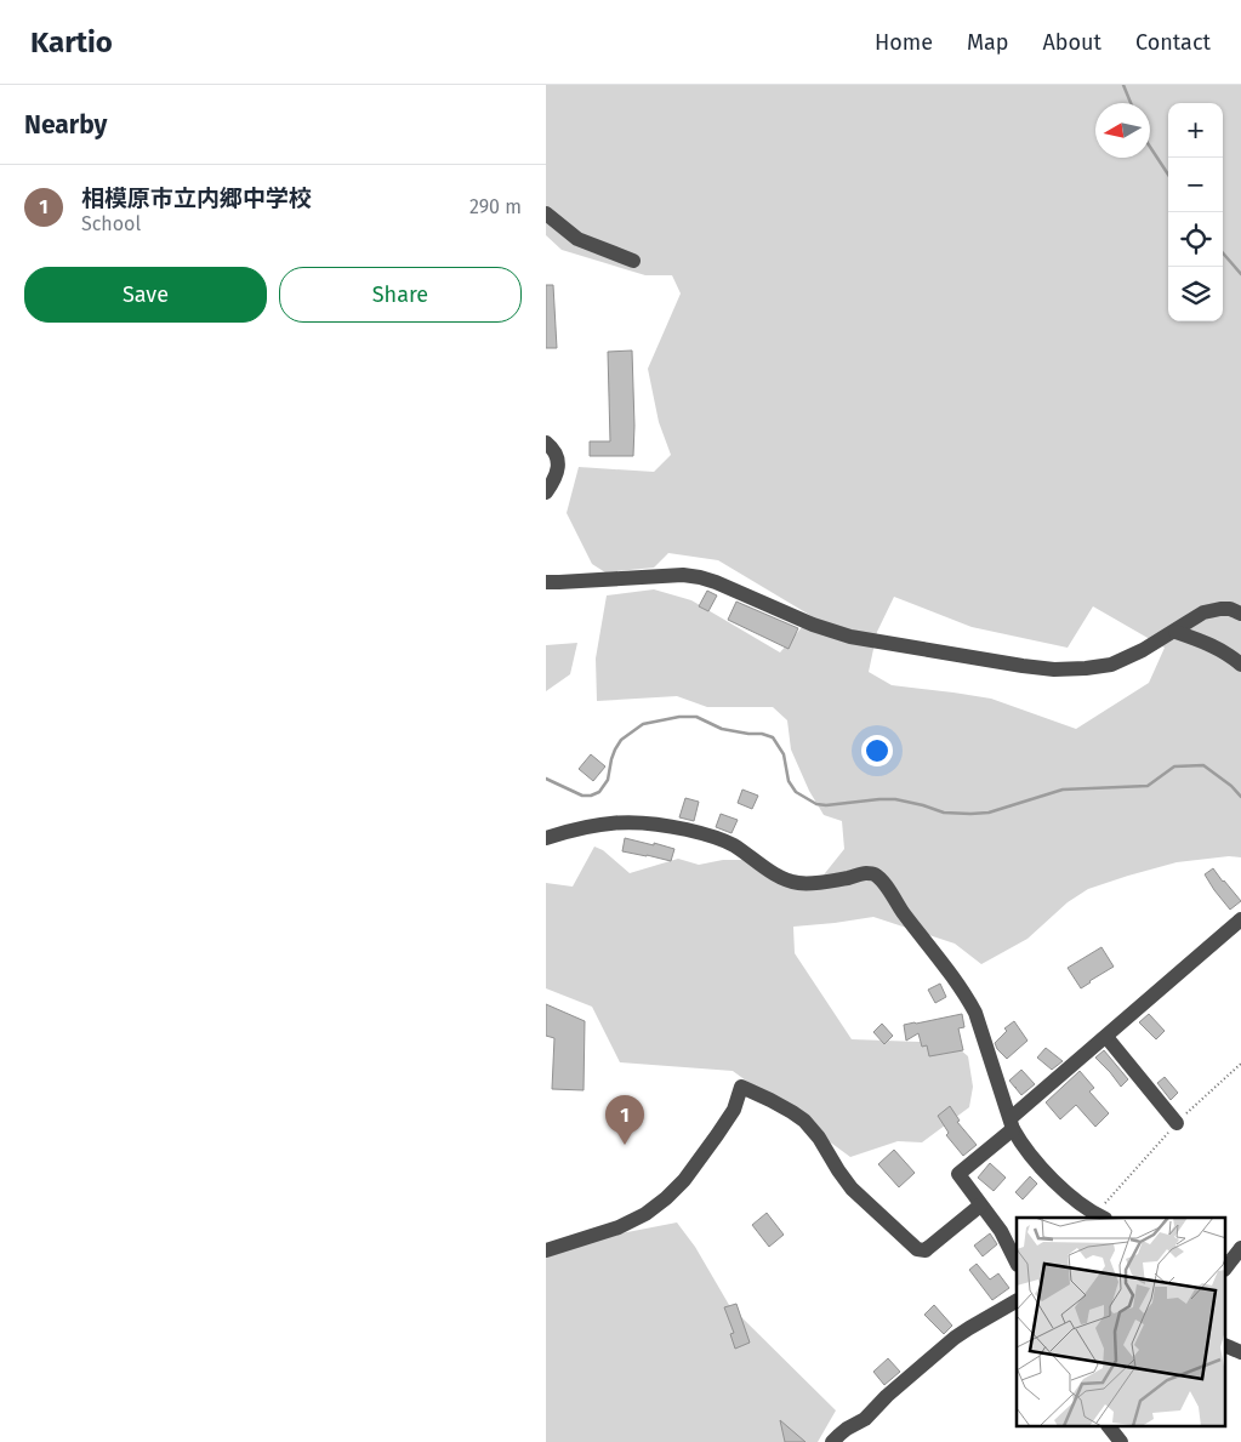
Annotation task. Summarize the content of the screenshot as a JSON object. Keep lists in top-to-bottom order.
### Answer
{
  "north": "left",
  "page": {
    "header": "Kartio",
    "nav": [
      "Home",
      "Map",
      "About",
      "Contact"
    ],
    "heading": "Nearby",
    "map_buttons": ["+", "−"],
    "list": [
      {
        "mark": "1",
        "name": "相模原市立内郷中学校",
        "note": "School",
        "value": "290 m"
      }
    ],
    "buttons": ["Save", "Share"],
    "pins": "1"
  }
}
